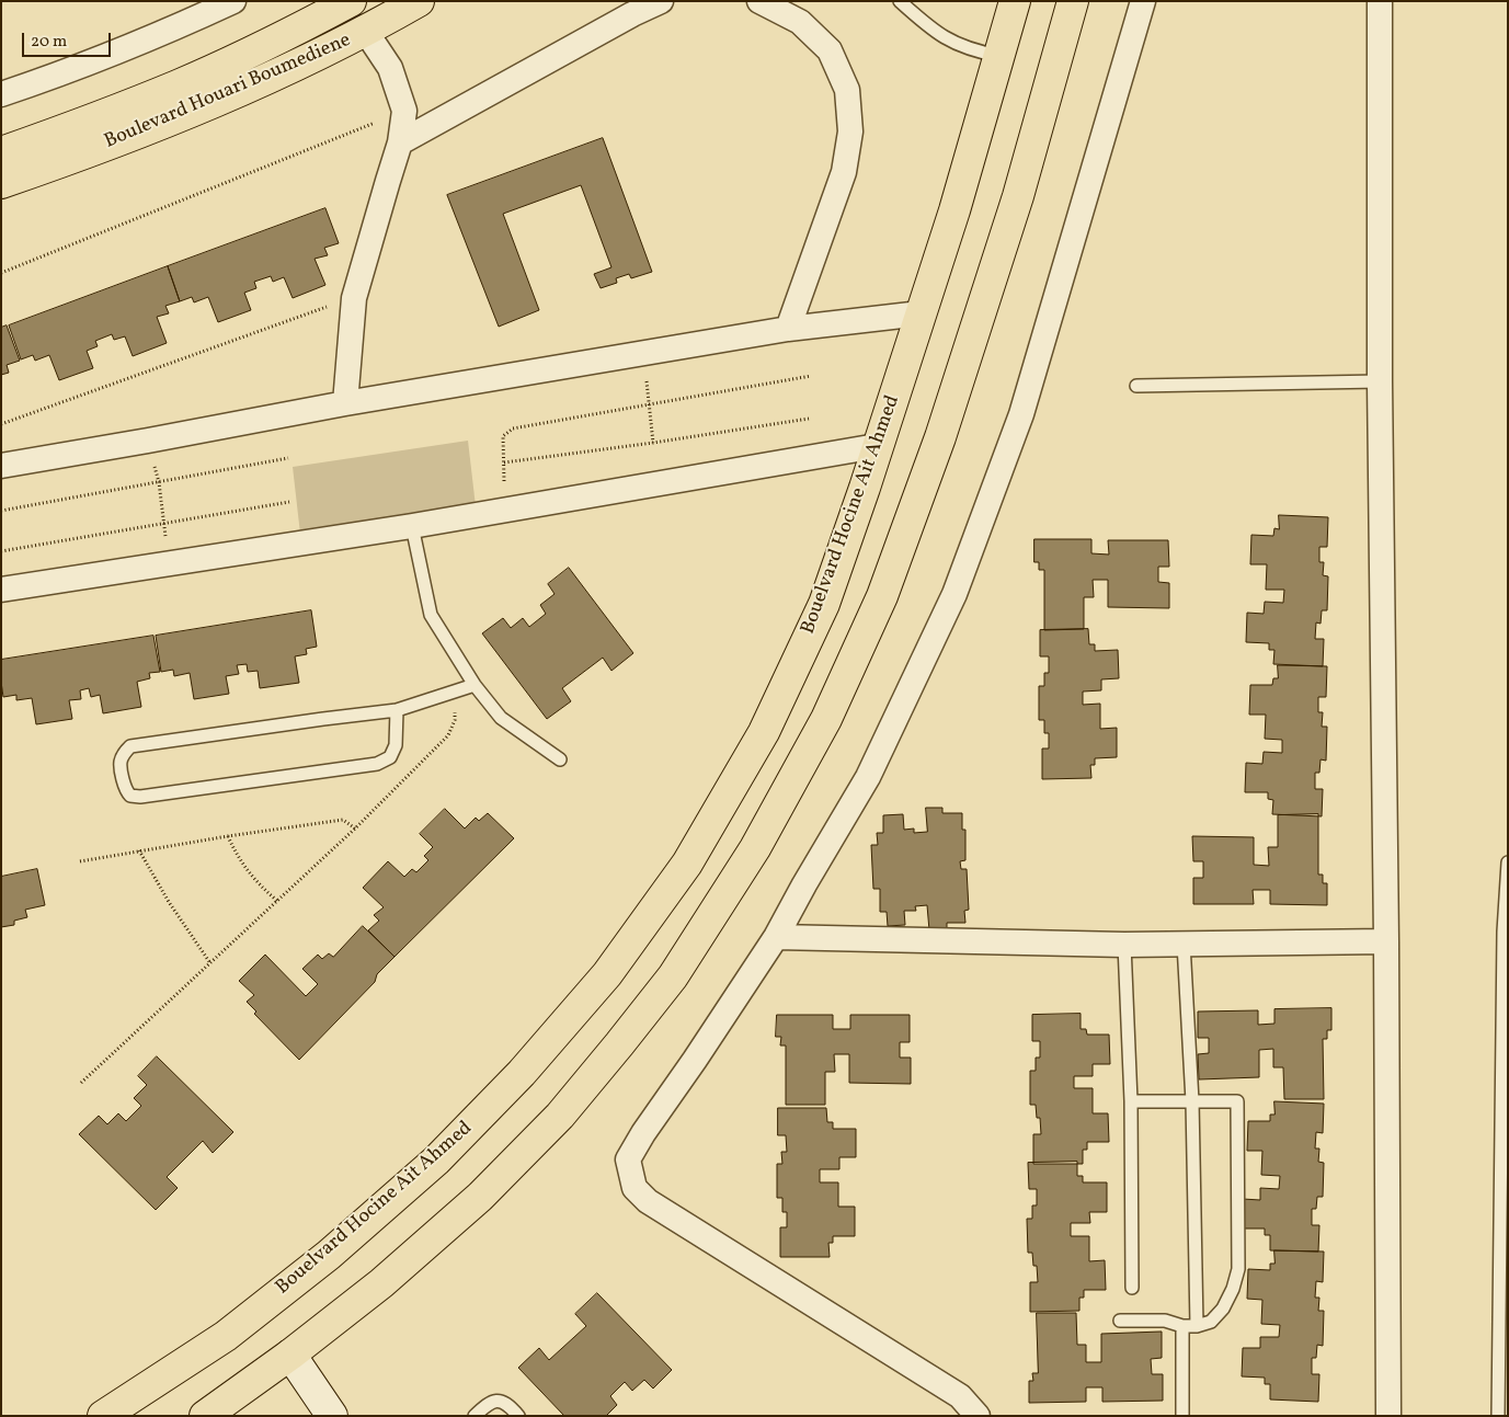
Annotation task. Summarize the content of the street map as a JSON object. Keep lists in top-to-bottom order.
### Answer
{
  "streets": {
    "main road": ["Boulevard Houari Boumediene", "Bouelvard Hocine Ait Ahmed"]
  },
  "scale_bar": "20 m"
}
